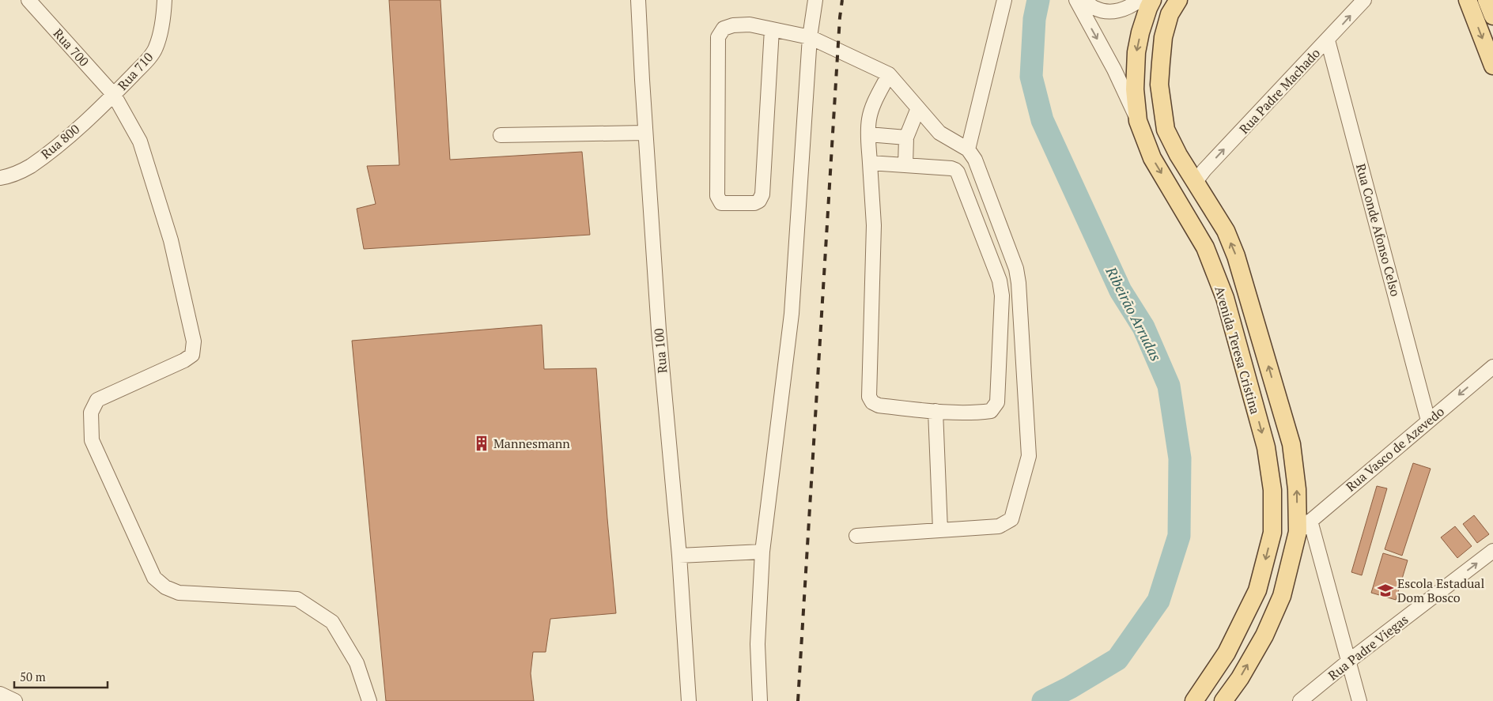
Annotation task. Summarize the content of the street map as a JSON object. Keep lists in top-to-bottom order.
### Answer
{
  "streets": {
    "main road": ["Avenida Teresa Cristina"],
    "street": [
      "Rua 700",
      "Rua 710",
      "Rua Padre Machado",
      "Rua 800",
      "Rua Conde Afonso Celso",
      "Rua 100",
      "Rua Vasco de Azevedo",
      "Rua Padre Viegas"
    ]
  },
  "crossings": [
    ["Rua 700", "Rua 710"],
    ["Rua 700", "Rua 800"],
    ["Rua 710", "Rua 800"],
    ["Rua Padre Machado", "Rua Conde Afonso Celso"],
    ["Rua Padre Machado", "Avenida Teresa Cristina"],
    ["Rua Conde Afonso Celso", "Rua Vasco de Azevedo"],
    ["Avenida Teresa Cristina", "Rua Vasco de Azevedo"]
  ],
  "one_way": ["Rua Padre Machado", "Rua Padre Viegas"],
  "water": ["Ribeirão Arrudas"],
  "places": {
    "building": ["Mannesmann"],
    "school or university": ["Escola Estadual Dom Bosco"]
  },
  "scale_bar": "50 m"
}
